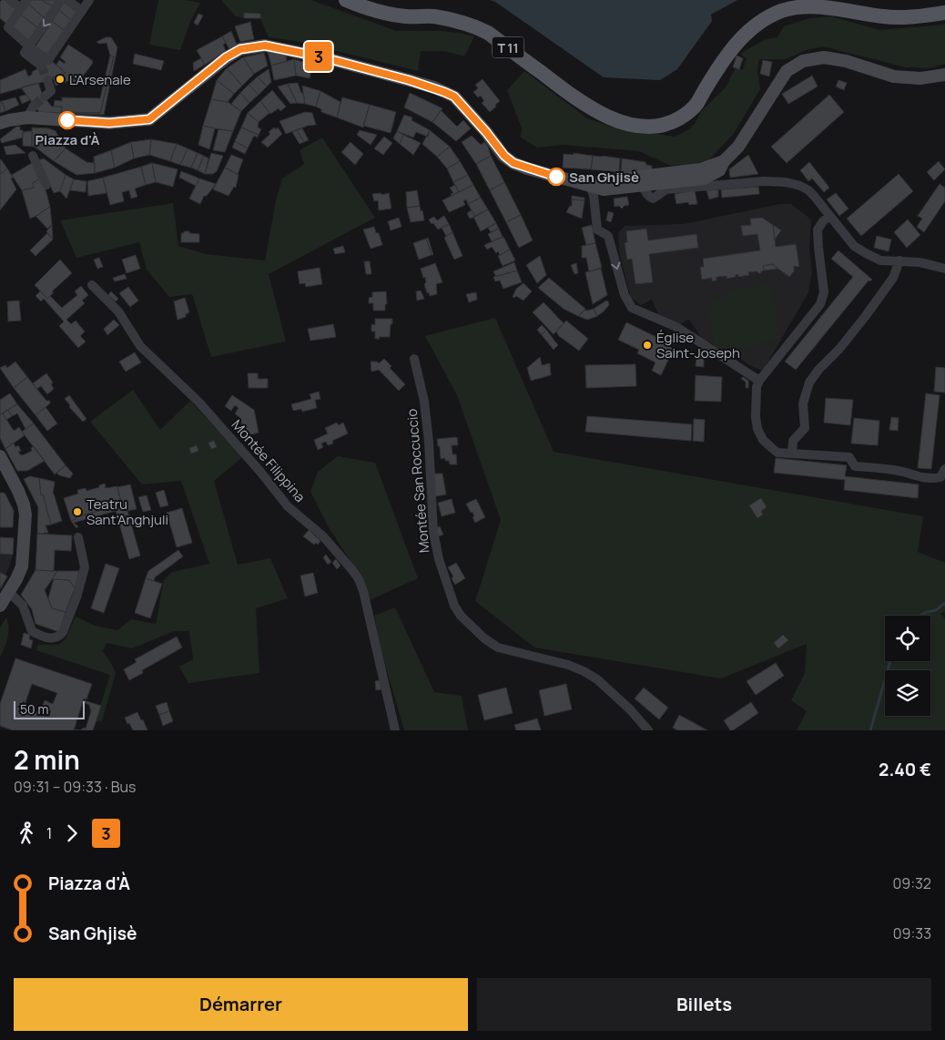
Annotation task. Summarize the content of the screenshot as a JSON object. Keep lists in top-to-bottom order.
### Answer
{
  "streets": {
    "main road": ["T 11"],
    "street": ["Montée Filippina", "Montée San Roccuccio"]
  },
  "places": [
    "L'Arsenale",
    "Piazza d'À",
    "San Ghjisè",
    "Église Saint-Joseph",
    "Teatru Sant’Anghjuli"
  ],
  "lines": ["bus line 3"],
  "scale_bar": "50 m",
  "page": {
    "on_map": "3",
    "scale": "50 m",
    "heading": ["2 min", "09:31 – 09:33 · Bus", "2.40 €"],
    "legs": ["1", "3"],
    "list": [
      {
        "name": "Piazza d'À",
        "value": "09:32"
      },
      {
        "name": "San Ghjisè",
        "value": "09:33"
      }
    ],
    "buttons": ["Démarrer", "Billets"]
  }
}
